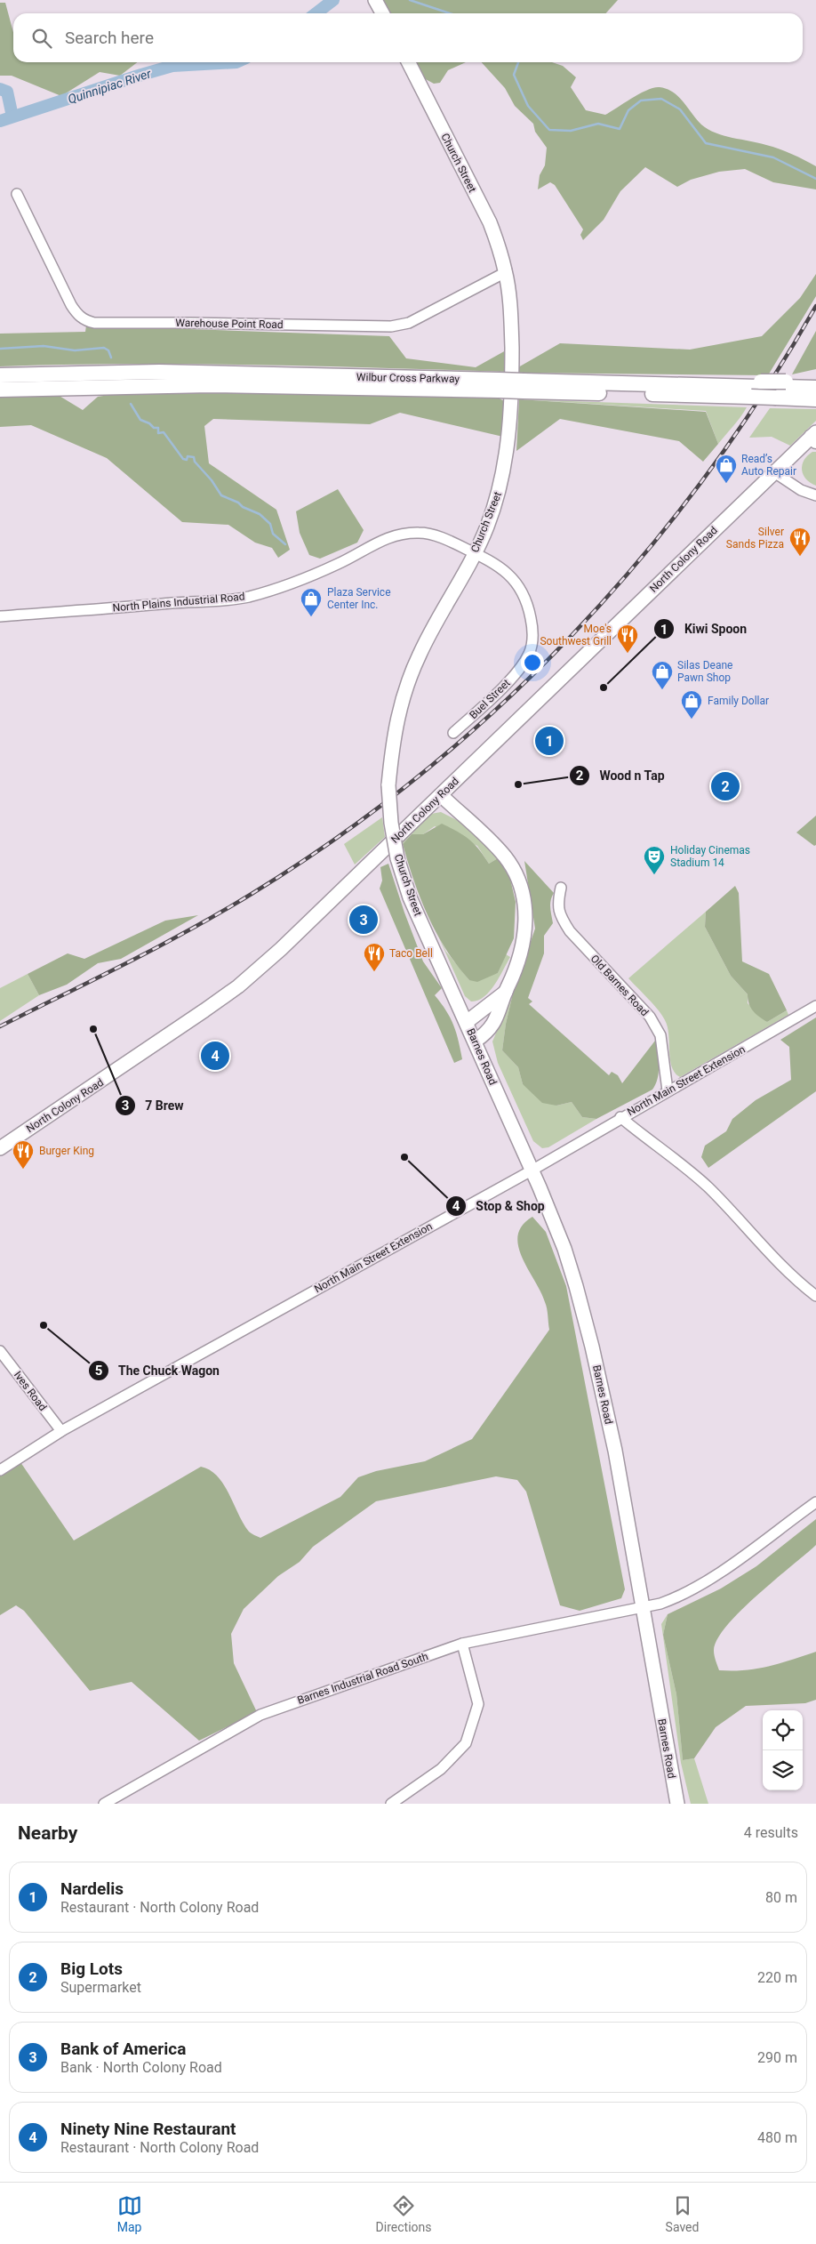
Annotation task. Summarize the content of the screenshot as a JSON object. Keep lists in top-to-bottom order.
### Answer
{
  "streets": {
    "highway": ["Wilbur Cross Parkway"],
    "main road": ["Church Street", "North Colony Road", "Barnes Road"],
    "street": [
      "Warehouse Point Road",
      "North Plains Industrial Road",
      "Buel Street",
      "Old Barnes Road",
      "North Main Street Extension",
      "Ives Road",
      "Barnes Industrial Road South"
    ]
  },
  "crossings": [
    ["Church Street", "Warehouse Point Road"],
    ["Church Street", "North Plains Industrial Road"],
    ["Church Street", "Barnes Road"],
    ["North Plains Industrial Road", "Buel Street"],
    ["Old Barnes Road", "North Main Street Extension"],
    ["Barnes Road", "North Main Street Extension"],
    ["Barnes Road", "Barnes Industrial Road South"],
    ["North Main Street Extension", "Ives Road"]
  ],
  "water": ["Quinnipiac River"],
  "places": {
    "shop": [
      "Read’s Auto Repair",
      "Plaza Service Center Inc.",
      "Silas Deane Pawn Shop",
      "Family Dollar"
    ],
    "restaurant": [
      "Silver Sands Pizza",
      "Moe's Southwest Grill",
      "Taco Bell",
      "Burger King"
    ],
    "other": [
      "Kiwi Spoon",
      "Wood n Tap",
      "7 Brew",
      "Stop & Shop",
      "The Chuck Wagon"
    ],
    "theatre": ["Holiday Cinemas Stadium 14"]
  },
  "page": {
    "search": "Search here",
    "pins": [
      "1",
      "2",
      "3",
      "4"
    ],
    "heading": ["Nearby", "4 results"],
    "list": [
      {
        "mark": "1",
        "name": "Nardelis",
        "note": "Restaurant · North Colony Road",
        "value": "80 m"
      },
      {
        "mark": "2",
        "name": "Big Lots",
        "note": "Supermarket",
        "value": "220 m"
      },
      {
        "mark": "3",
        "name": "Bank of America",
        "note": "Bank · North Colony Road",
        "value": "290 m"
      },
      {
        "mark": "4",
        "name": "Ninety Nine Restaurant",
        "note": "Restaurant · North Colony Road",
        "value": "480 m"
      }
    ],
    "nav": ["Map", "Directions", "Saved"]
  }
}
